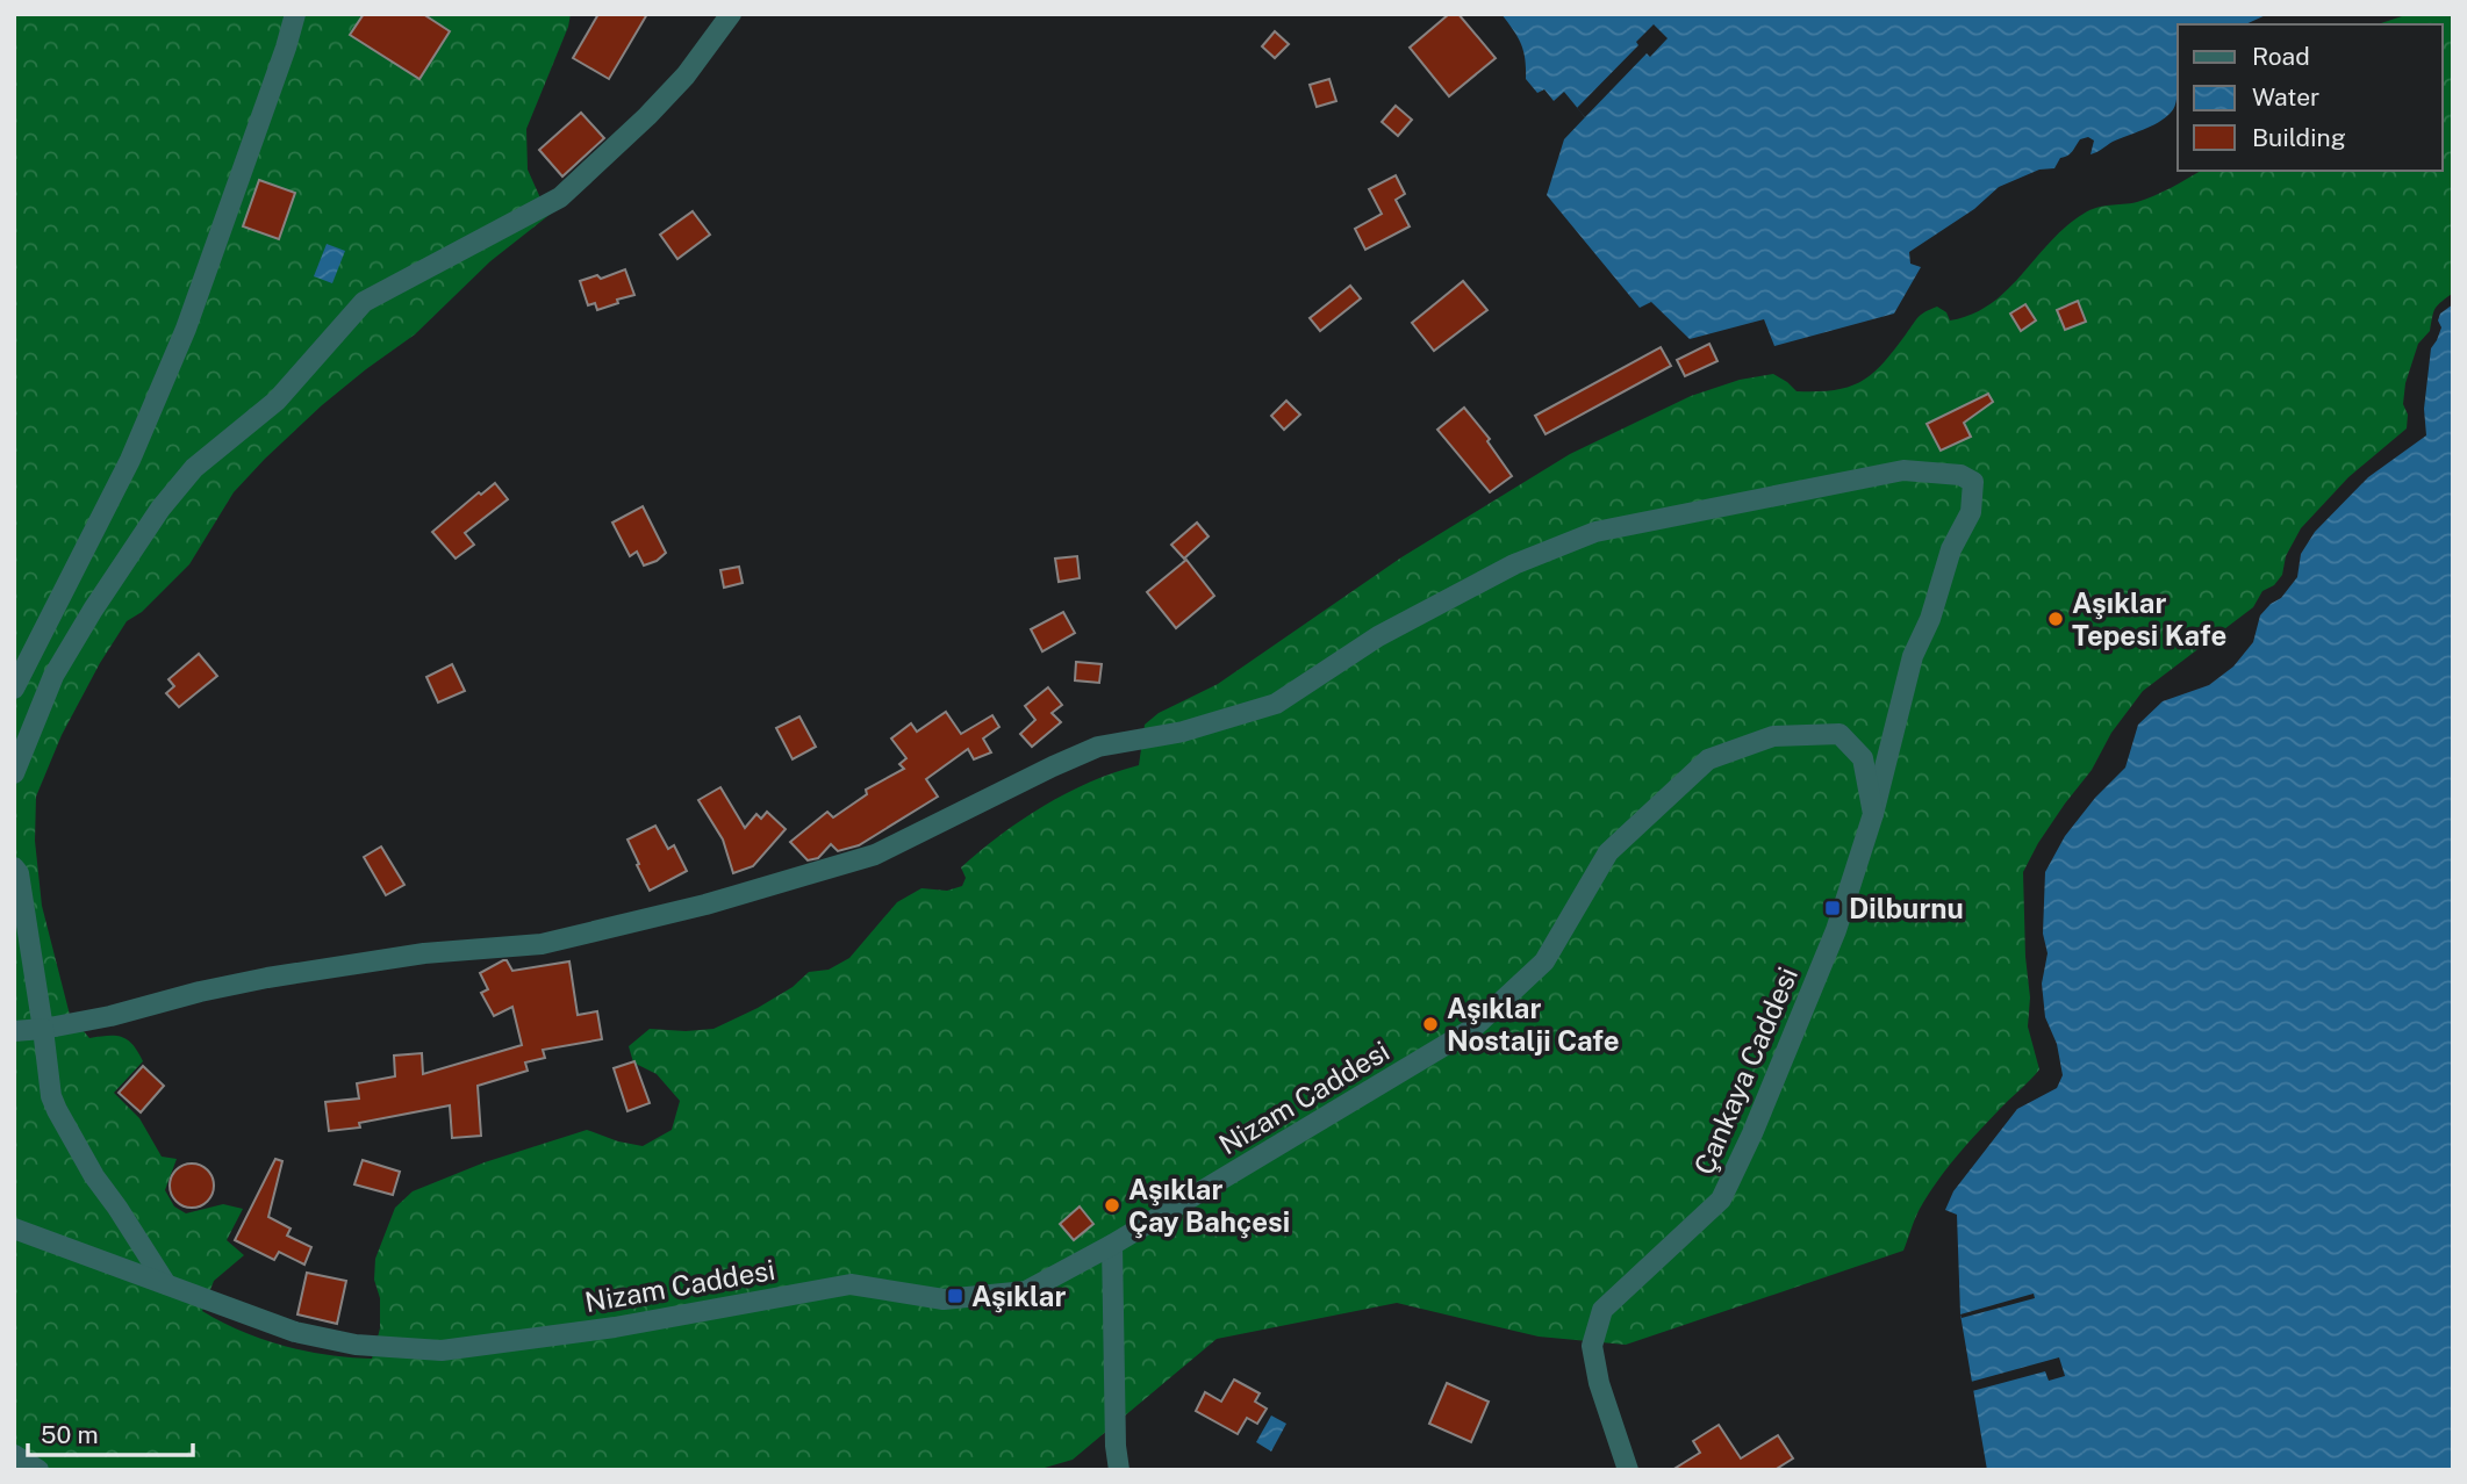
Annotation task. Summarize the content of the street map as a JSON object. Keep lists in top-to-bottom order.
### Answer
{
  "streets": {
    "street": ["Çankaya Caddesi", "Nizam Caddesi"]
  },
  "crossings": [
    ["Çankaya Caddesi", "Nizam Caddesi"]
  ],
  "places": {
    "other": ["Aşıklar Tepesi Kafe", "Aşıklar Nostalji Cafe", "Aşıklar Çay Bahçesi"],
    "transit": ["Dilburnu", "Aşıklar"]
  },
  "legend": ["Road", "Water", "Building"],
  "scale_bar": "50 m"
}
